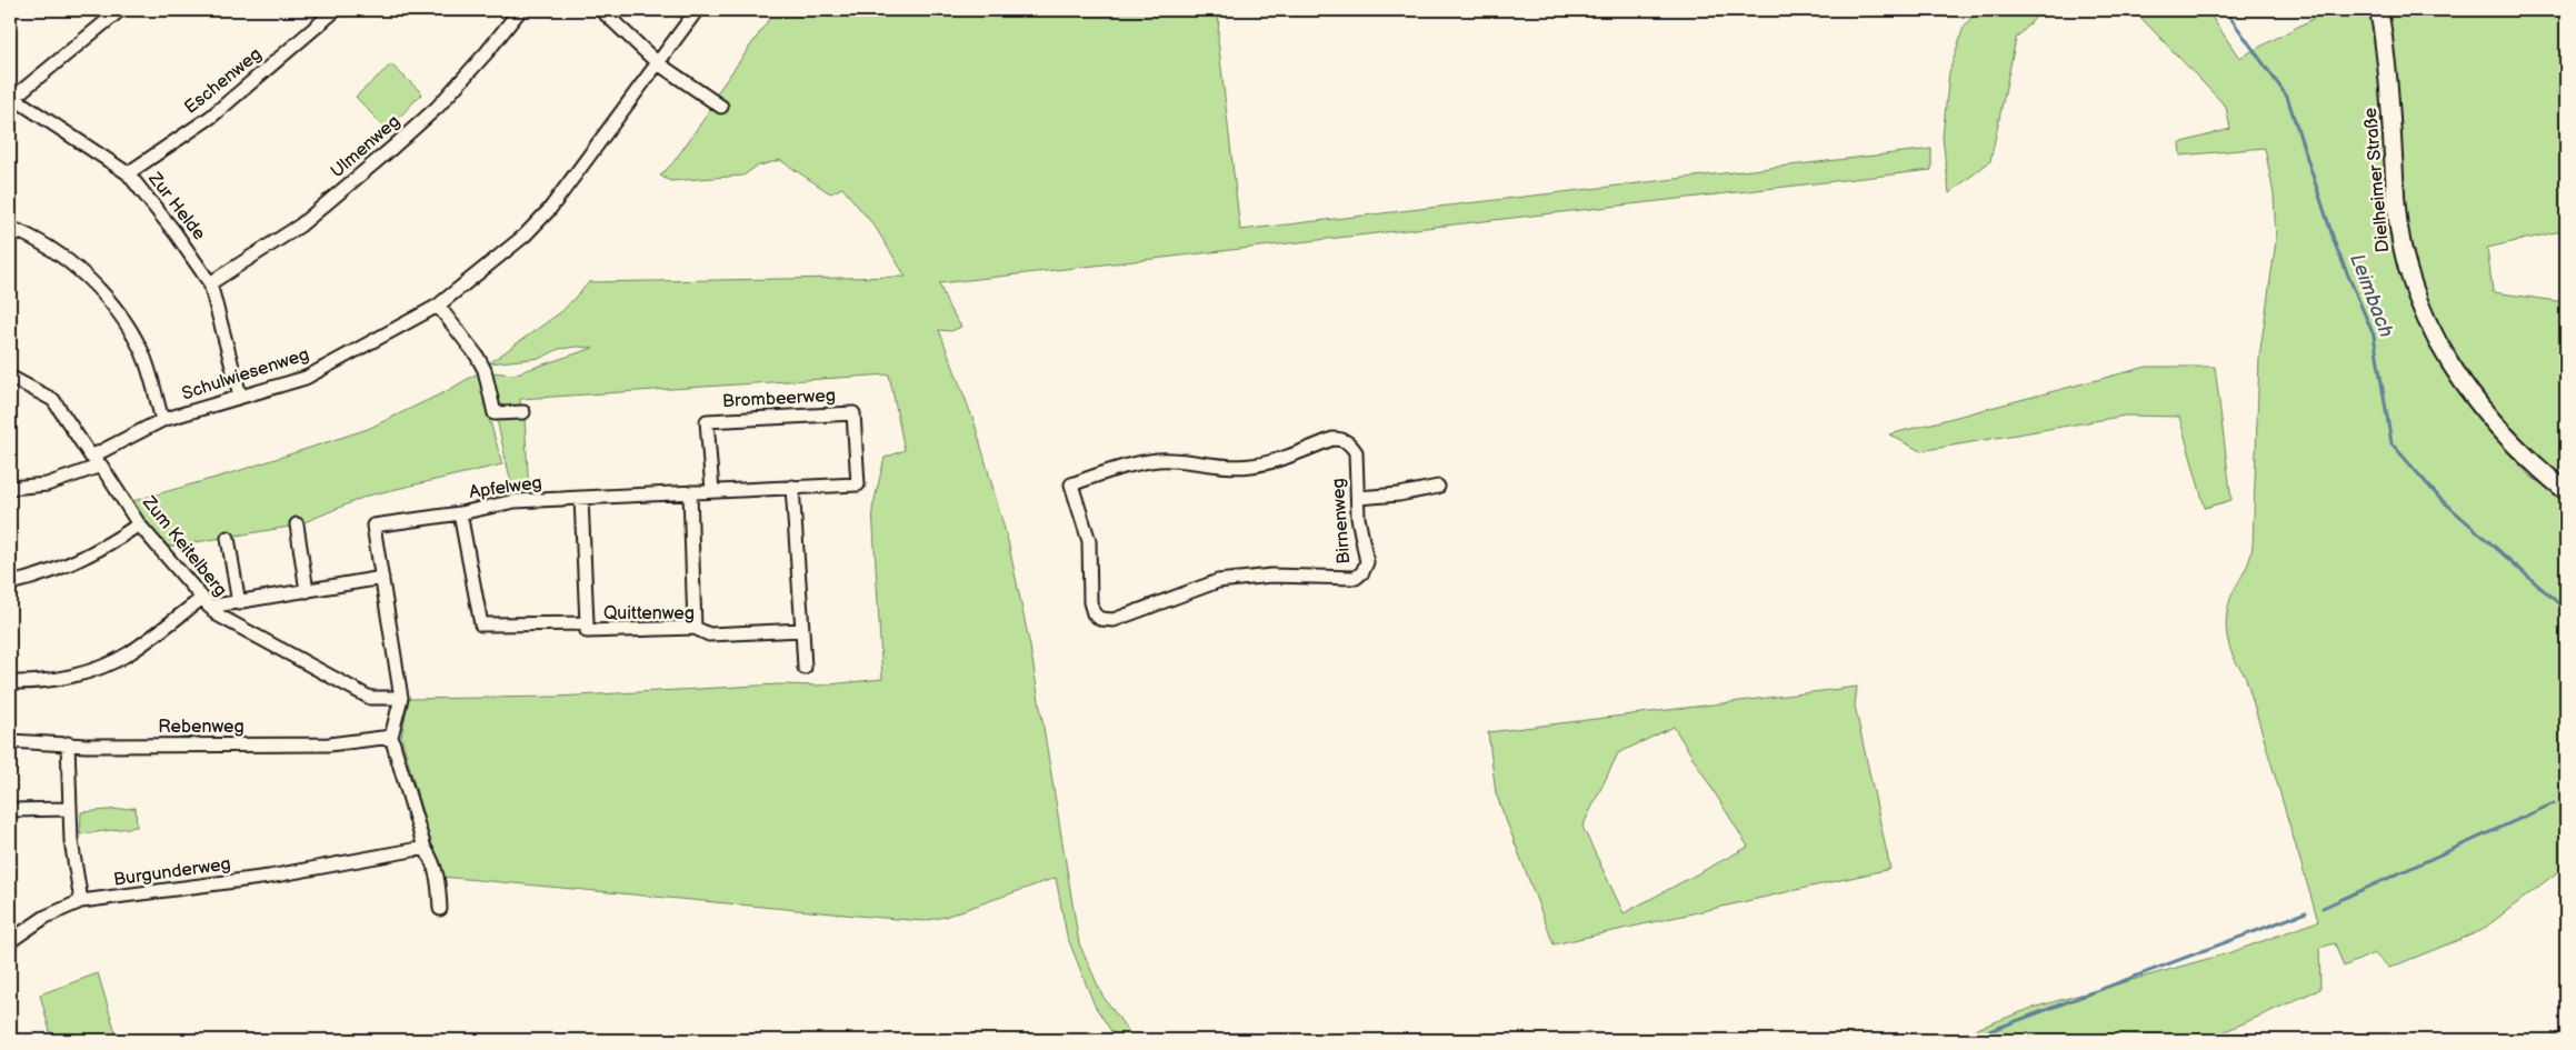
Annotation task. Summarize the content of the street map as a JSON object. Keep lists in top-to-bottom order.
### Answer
{
  "streets": {
    "main road": ["Dielheimer Straße"],
    "street": [
      "Eschenweg",
      "Ulmenweg",
      "Zur Helde",
      "Schulwiesenweg",
      "Brombeerweg",
      "Apfelweg",
      "Birnenweg",
      "Zum Keitelberg",
      "Quittenweg",
      "Rebenweg",
      "Burgunderweg"
    ]
  },
  "crossings": [
    ["Eschenweg", "Zur Helde"],
    ["Ulmenweg", "Zur Helde"],
    ["Zur Helde", "Schulwiesenweg"],
    ["Schulwiesenweg", "Zum Keitelberg"],
    ["Brombeerweg", "Apfelweg"],
    ["Apfelweg", "Zum Keitelberg"],
    ["Apfelweg", "Quittenweg"],
    ["Apfelweg", "Rebenweg"]
  ],
  "water": ["Leimbach"]
}
